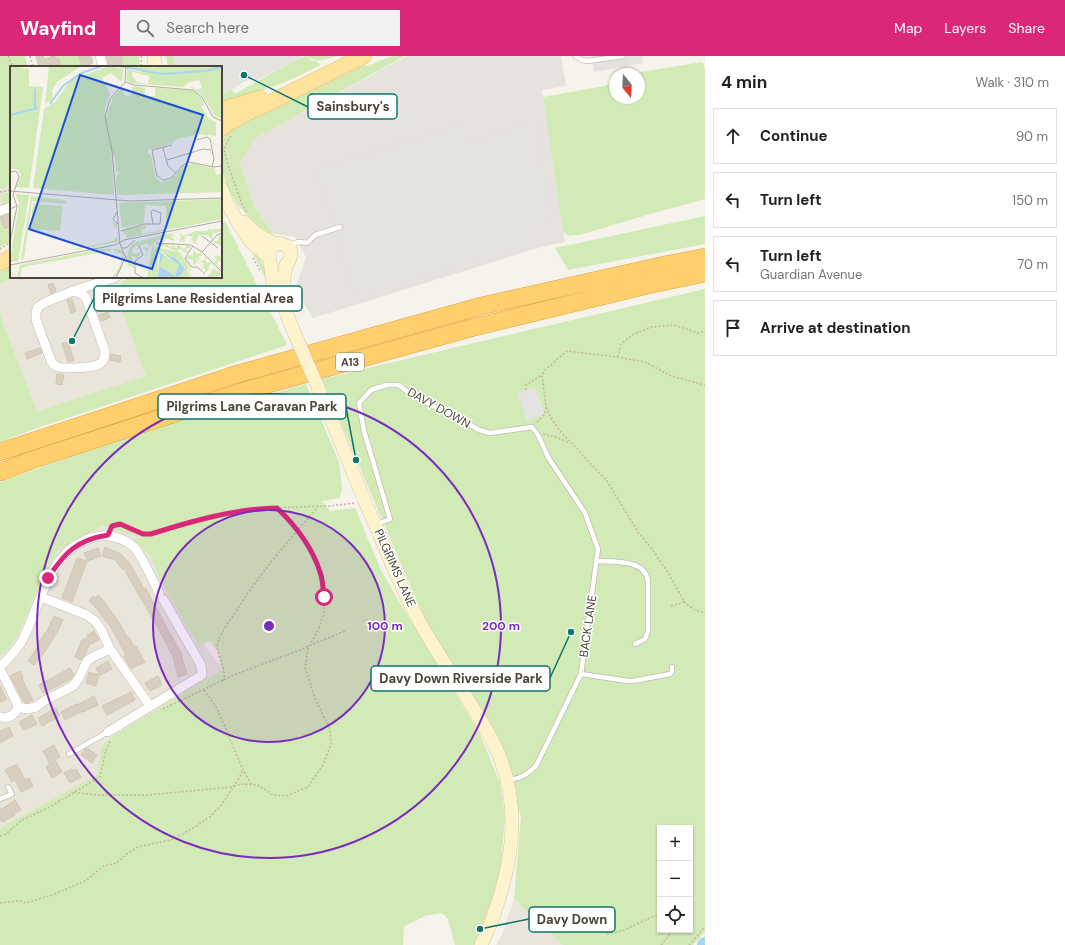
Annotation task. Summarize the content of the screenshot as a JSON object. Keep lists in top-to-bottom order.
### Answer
{
  "streets": {
    "highway": ["A13"],
    "main road": ["PILGRIMS LANE"],
    "lane": ["DAVY DOWN", "BACK LANE"]
  },
  "crossings": [
    ["DAVY DOWN", "PILGRIMS LANE"],
    ["PILGRIMS LANE", "BACK LANE"]
  ],
  "places": [
    "Sainsbury's",
    "Pilgrims Lane Residential Area",
    "Pilgrims Lane Caravan Park",
    "Davy Down Riverside Park",
    "Davy Down"
  ],
  "north": "bottom",
  "page": {
    "header": "Wayfind",
    "search": "Search here",
    "nav": ["Map", "Layers", "Share"],
    "heading": ["4 min", "Walk · 310 m"],
    "list": [
      ["Continue", "90 m"],
      ["Turn left", "150 m"],
      ["Turn left", "Guardian Avenue", "70 m"],
      "Arrive at destination"
    ],
    "map_buttons": ["+", "−"]
  },
  "rings": ["100 m", "200 m"]
}
